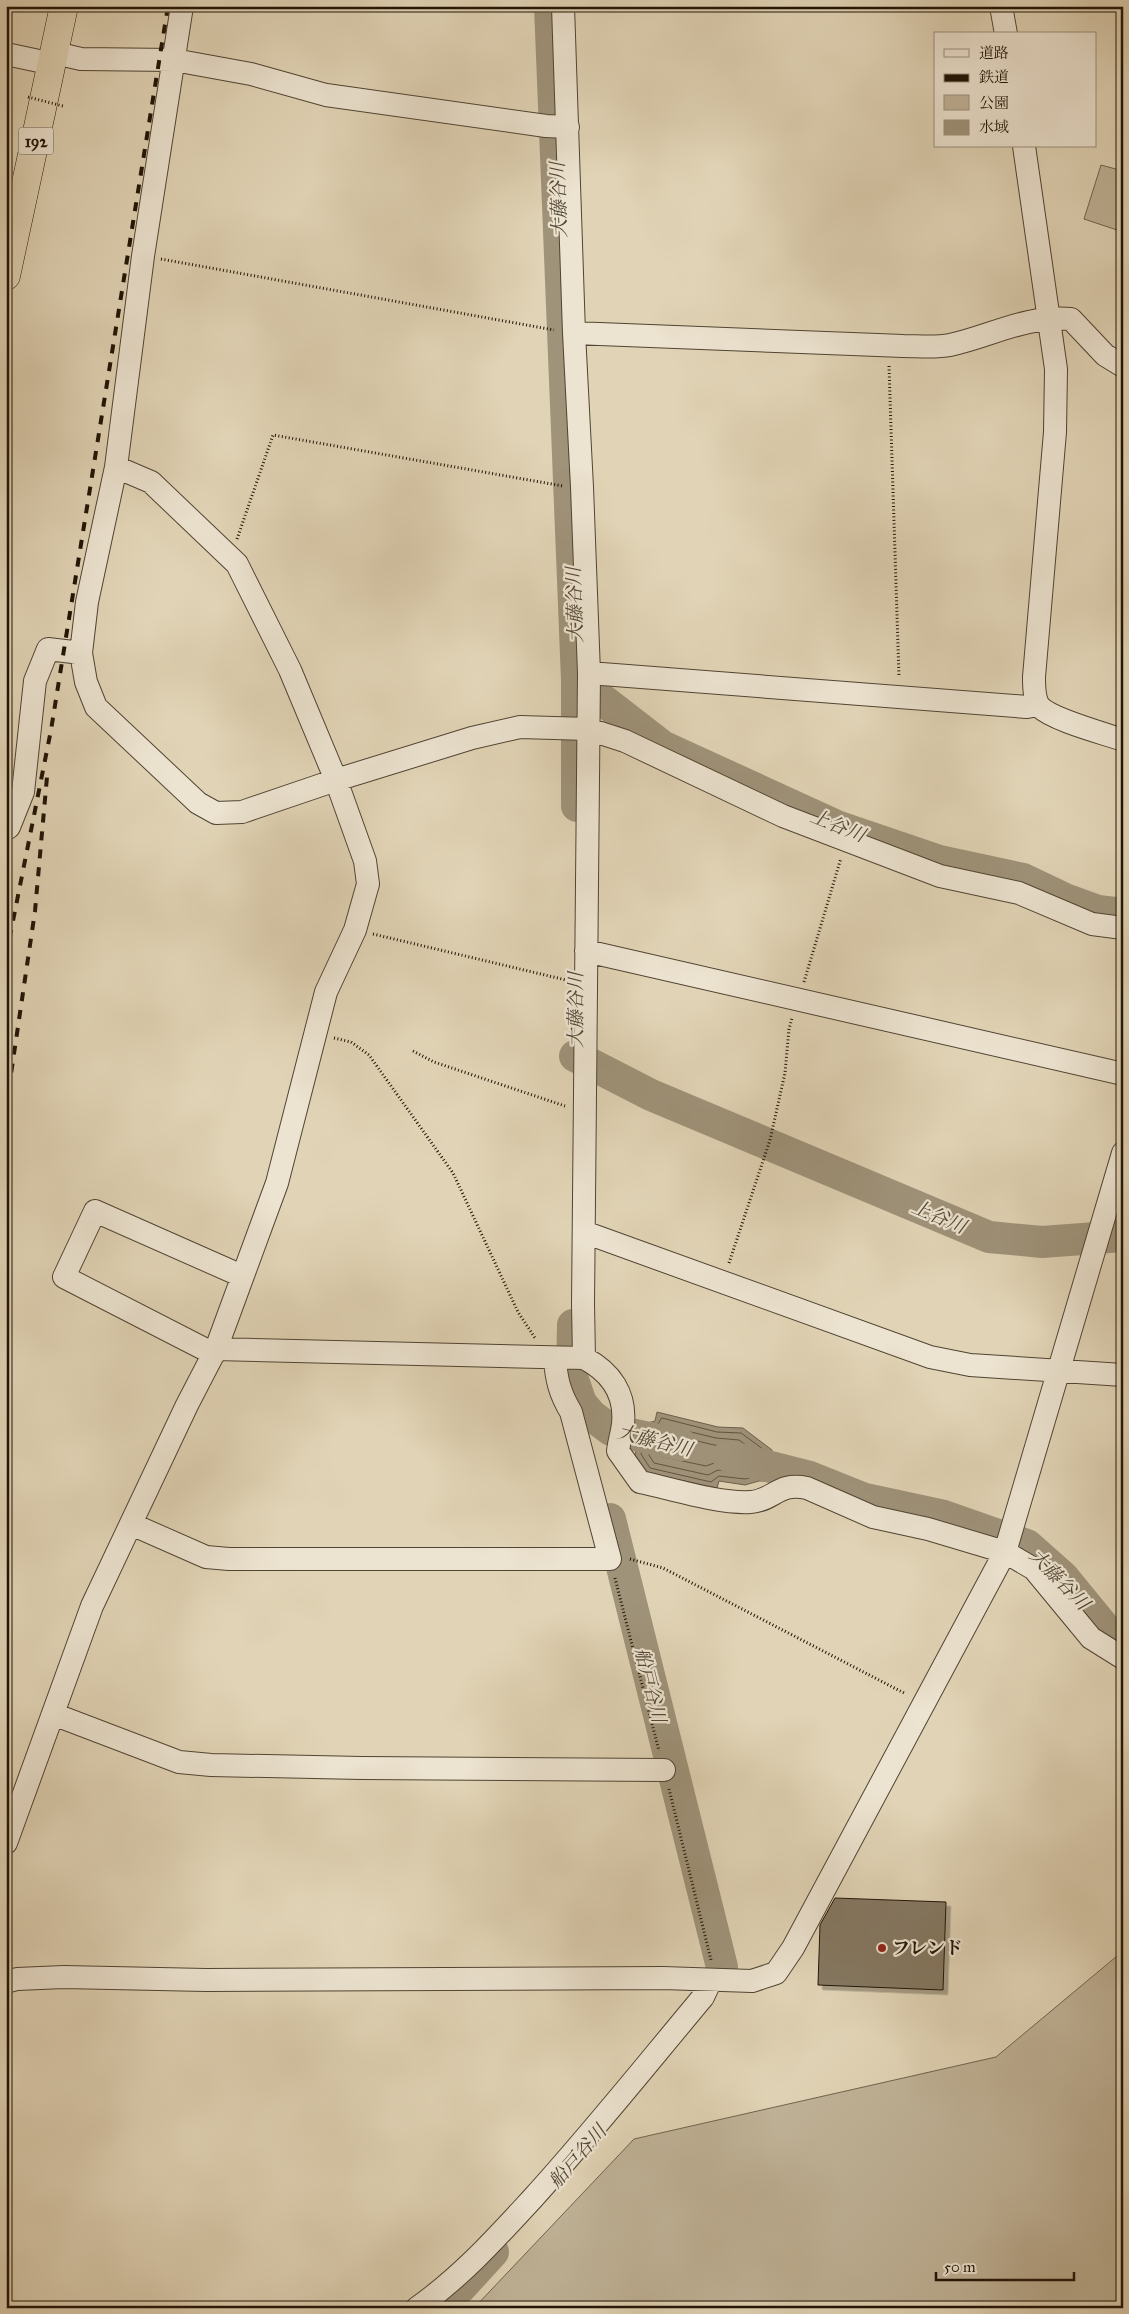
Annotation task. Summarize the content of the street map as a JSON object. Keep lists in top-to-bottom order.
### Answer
{
  "streets": {
    "highway": ["192"]
  },
  "water": ["大藤谷川", "上谷川", "船戸谷川"],
  "places": ["フレンド"],
  "legend": [
    "道路",
    "鉄道",
    "公園",
    "水域"
  ],
  "scale_bar": "50 m"
}
